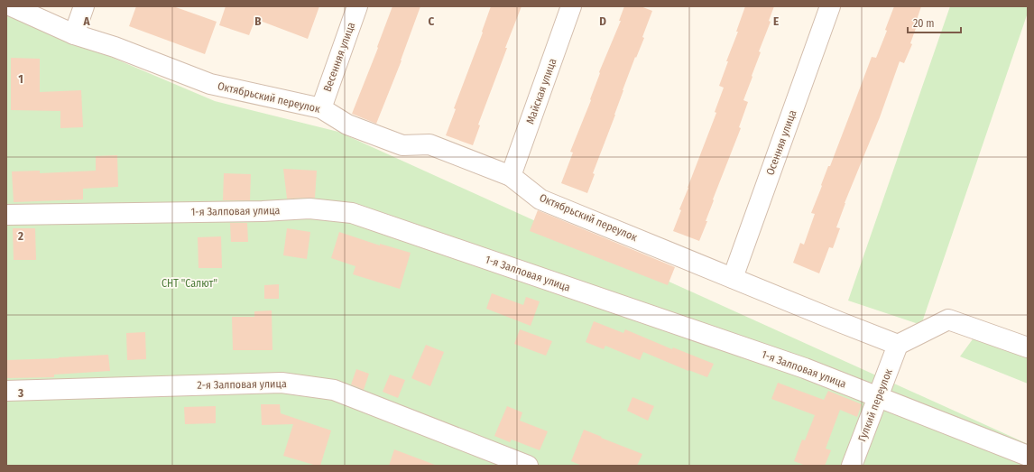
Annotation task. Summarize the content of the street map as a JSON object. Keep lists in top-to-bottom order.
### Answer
{
  "streets": {
    "street": [
      "Весенняя улица",
      "Майская улица",
      "Октябрьский переулок",
      "Осенняя улица",
      "1-я Залповая улица",
      "2-я Залповая улица",
      "Гулкий переулок"
    ]
  },
  "crossings": [
    ["Весенняя улица", "Октябрьский переулок"],
    ["Майская улица", "Октябрьский переулок"],
    ["Октябрьский переулок", "Осенняя улица"],
    ["Октябрьский переулок", "Гулкий переулок"],
    ["1-я Залповая улица", "Гулкий переулок"]
  ],
  "parks": ["СНТ \"Салют\""],
  "scale_bar": "20 m",
  "grid": {
    "columns": [
      "A",
      "B",
      "C",
      "D",
      "E"
    ],
    "rows": ["1", "2", "3"]
  }
}
